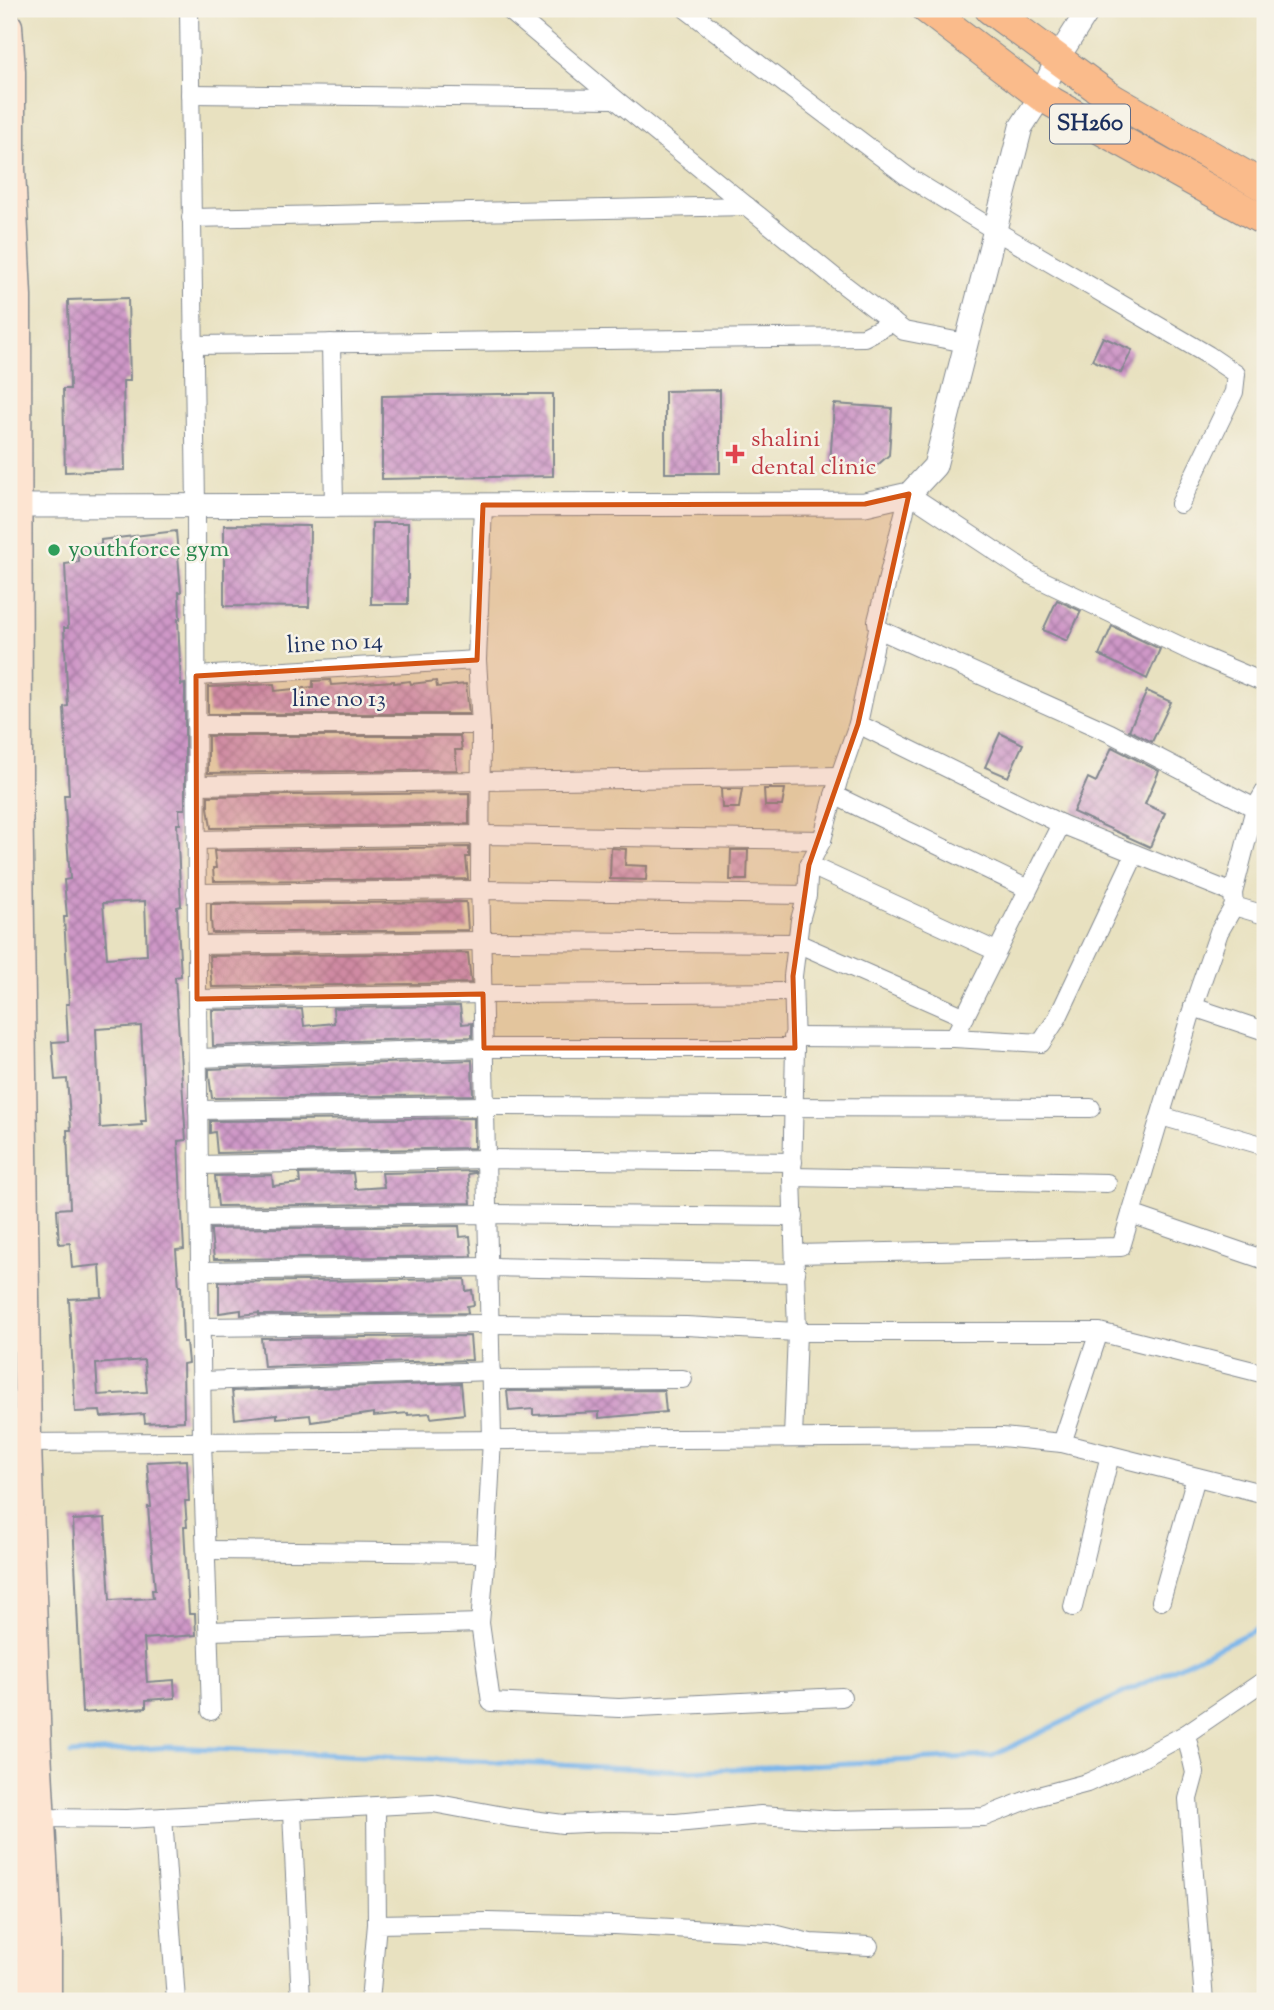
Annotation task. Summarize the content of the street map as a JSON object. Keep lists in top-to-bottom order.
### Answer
{
  "streets": {
    "highway": ["SH260"],
    "street": ["line no 14", "line no 13"]
  },
  "places": {
    "health": ["shalini dental clinic"],
    "other": ["youthforce gym"]
  }
}
